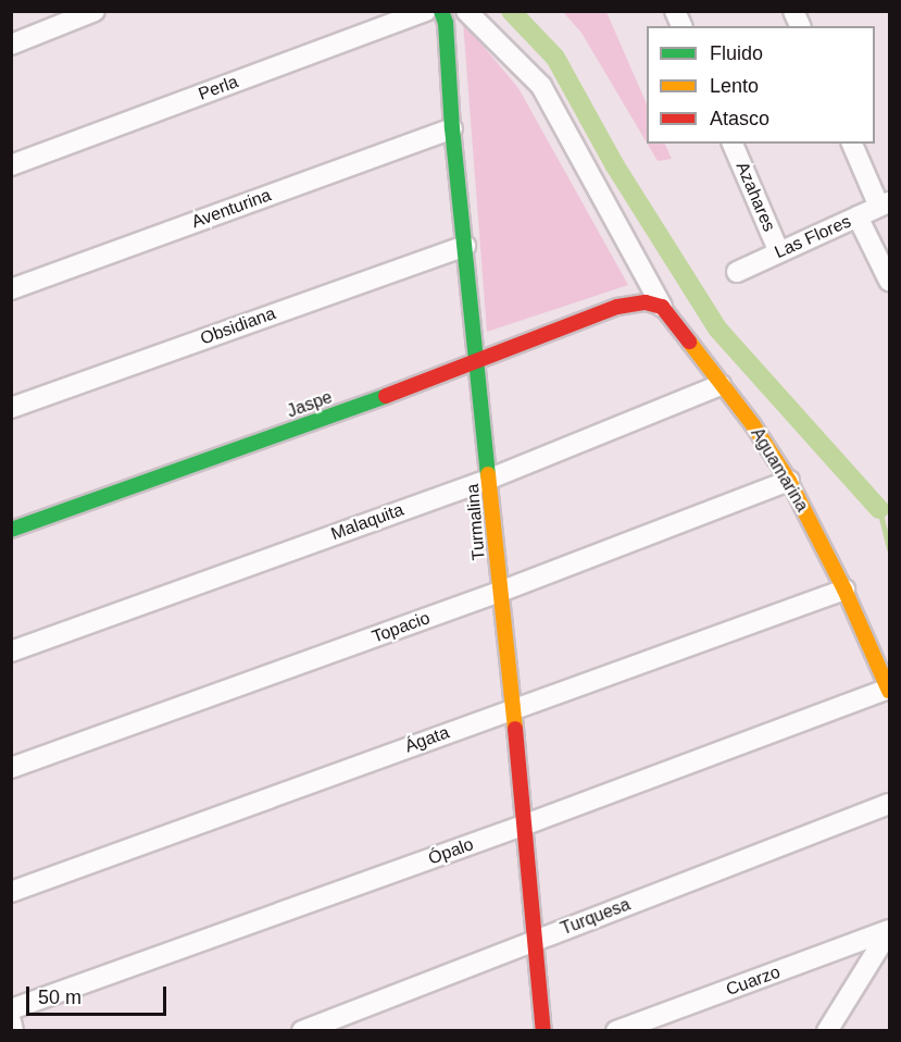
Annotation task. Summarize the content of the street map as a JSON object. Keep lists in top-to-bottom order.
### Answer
{
  "streets": {
    "street": [
      "Perla",
      "Azahares",
      "Aventurina",
      "Las Flores",
      "Obsidiana",
      "Jaspe",
      "Aguamarina",
      "Malaquita",
      "Turmalina",
      "Topacio",
      "Ágata",
      "Ópalo",
      "Turquesa",
      "Cuarzo"
    ]
  },
  "crossings": [
    ["Azahares", "Las Flores"],
    ["Aventurina", "Turmalina"],
    ["Obsidiana", "Turmalina"],
    ["Jaspe", "Aguamarina"],
    ["Jaspe", "Turmalina"],
    ["Aguamarina", "Malaquita"],
    ["Aguamarina", "Topacio"],
    ["Aguamarina", "Ágata"],
    ["Aguamarina", "Ópalo"],
    ["Malaquita", "Turmalina"],
    ["Turmalina", "Topacio"],
    ["Turmalina", "Ágata"],
    ["Turmalina", "Ópalo"],
    ["Turmalina", "Turquesa"]
  ],
  "legend": ["Fluido", "Lento", "Atasco"],
  "scale_bar": "50 m"
}
